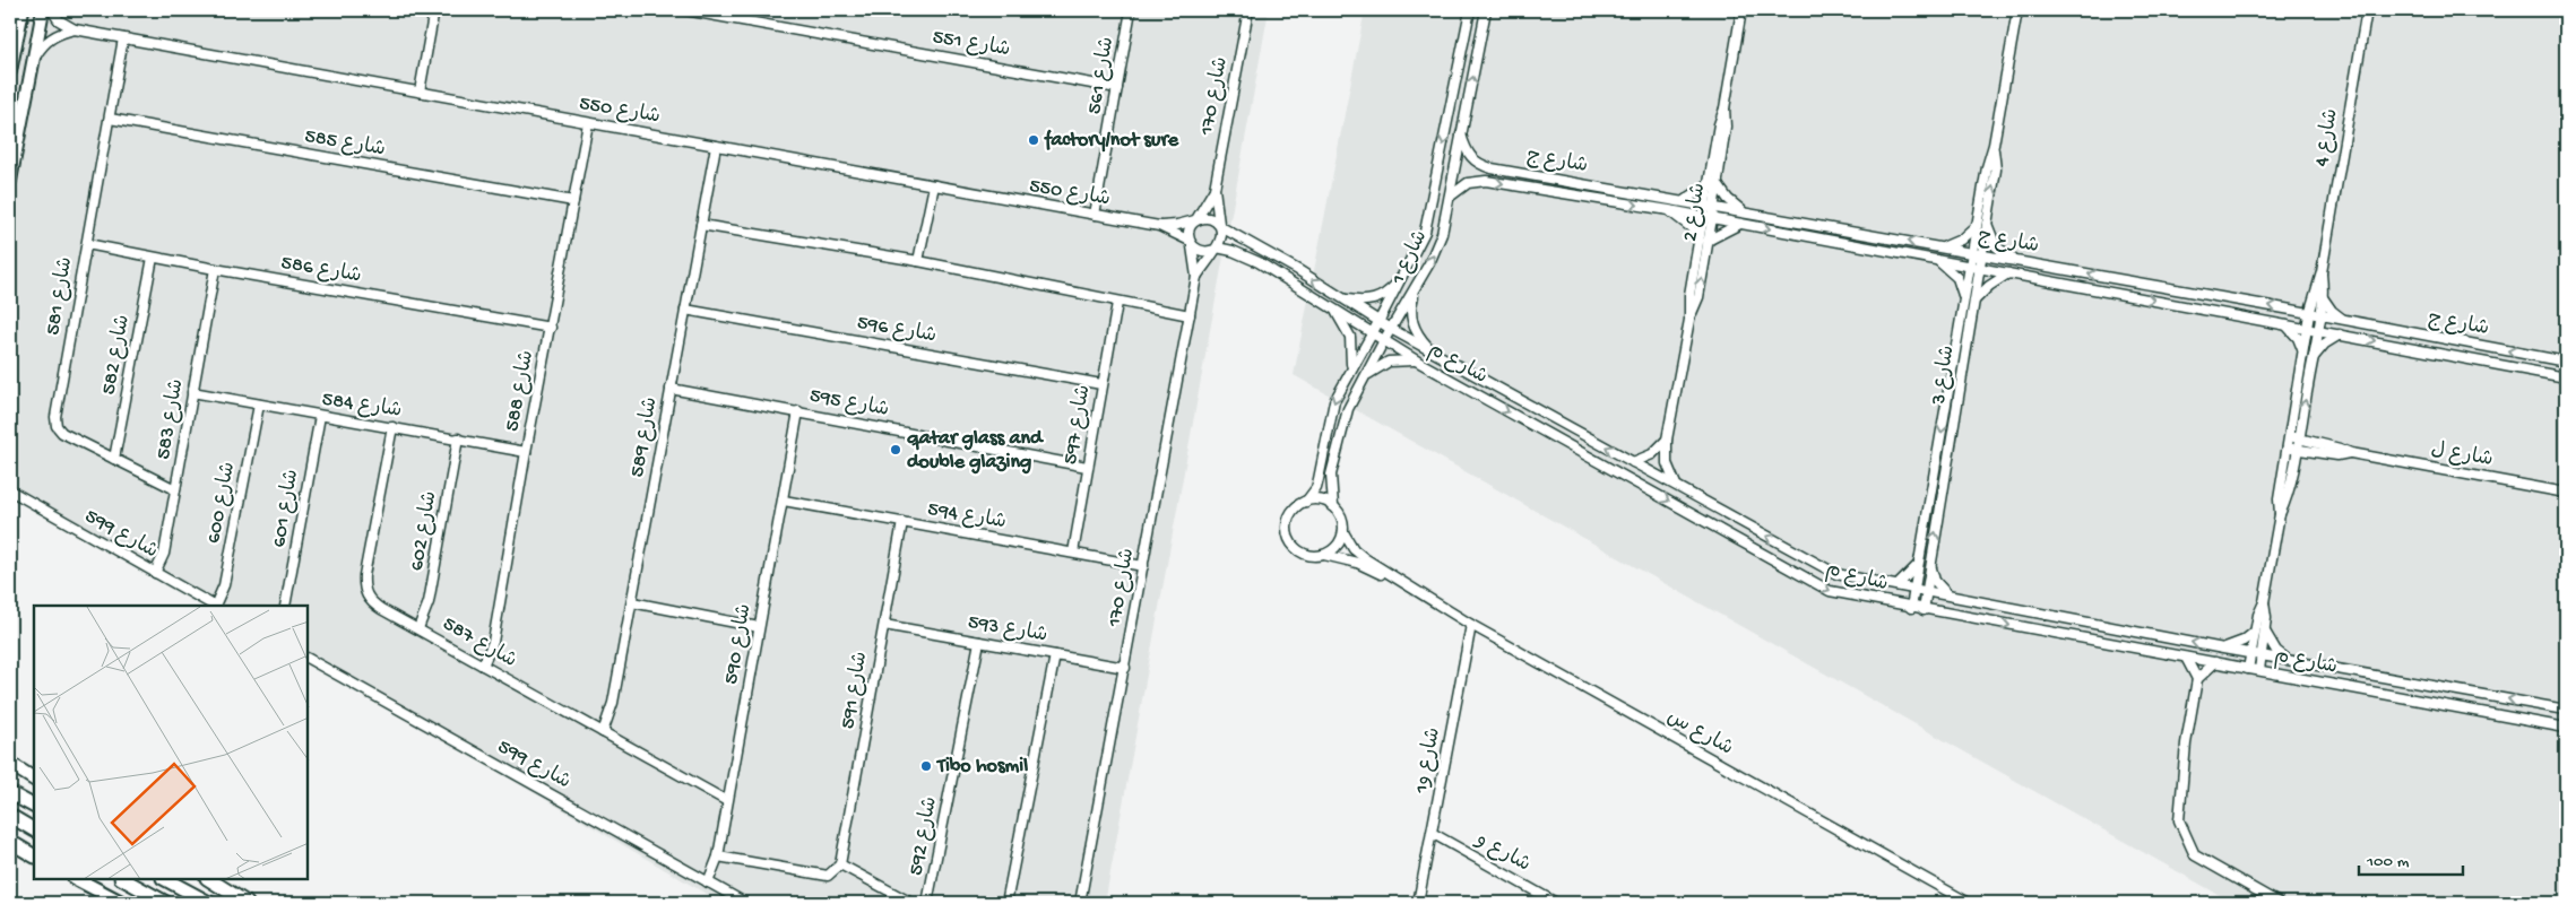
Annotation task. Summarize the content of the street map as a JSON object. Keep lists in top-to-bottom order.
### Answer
{
  "streets": {
    "street": [
      "شارع 551",
      "شارع 561",
      "شارع 170",
      "شارع 550",
      "شارع 4",
      "شارع 585",
      "شارع ج",
      "شارع 2",
      "شارع 1",
      "شارع 586",
      "شارع 581",
      "شارع 596",
      "شارع 582",
      "شارع م",
      "شارع 3",
      "شارع 588",
      "شارع 595",
      "شارع 584",
      "شارع 583",
      "شارع 597",
      "شارع 589",
      "شارع ل",
      "شارع 600",
      "شارع 601",
      "شارع 594",
      "شارع 602",
      "شارع 599",
      "شارع 593",
      "شارع 587",
      "شارع 590",
      "شارع 591",
      "شارع س",
      "شارع و1",
      "شارع 592",
      "شارع و"
    ]
  },
  "crossings": [
    ["شارع 551", "شارع 561"],
    ["شارع 561", "شارع 550"],
    ["شارع 170", "شارع 550"],
    ["شارع 170", "شارع م"],
    ["شارع 170", "شارع 594"],
    ["شارع 170", "شارع 593"],
    ["شارع 550", "شارع 581"],
    ["شارع 550", "شارع م"],
    ["شارع 550", "شارع 588"],
    ["شارع 550", "شارع 589"],
    ["شارع 4", "شارع ج"],
    ["شارع 4", "شارع م"],
    ["شارع 4", "شارع ل"],
    ["شارع 585", "شارع 581"],
    ["شارع 585", "شارع 588"],
    ["شارع ج", "شارع 2"],
    ["شارع ج", "شارع 1"],
    ["شارع ج", "شارع 3"],
    ["شارع 2", "شارع م"],
    ["شارع 1", "شارع م"],
    ["شارع 1", "شارع س"],
    ["شارع 586", "شارع 581"],
    ["شارع 586", "شارع 582"],
    ["شارع 586", "شارع 588"],
    ["شارع 586", "شارع 583"],
    ["شارع 581", "شارع 582"],
    ["شارع 581", "شارع 583"],
    ["شارع 596", "شارع 597"],
    ["شارع 596", "شارع 589"],
    ["شارع م", "شارع 3"],
    ["شارع 588", "شارع 584"],
    ["شارع 588", "شارع 587"],
    ["شارع 595", "شارع 597"],
    ["شارع 595", "شارع 589"],
    ["شارع 595", "شارع 590"],
    ["شارع 584", "شارع 583"],
    ["شارع 584", "شارع 600"],
    ["شارع 584", "شارع 601"],
    ["شارع 584", "شارع 602"],
    ["شارع 584", "شارع 587"],
    ["شارع 583", "شارع 599"],
    ["شارع 597", "شارع 594"],
    ["شارع 589", "شارع 587"],
    ["شارع 600", "شارع 599"],
    ["شارع 594", "شارع 590"],
    ["شارع 594", "شارع 591"],
    ["شارع 602", "شارع 587"],
    ["شارع 599", "شارع 590"],
    ["شارع 593", "شارع 591"],
    ["شارع 593", "شارع 592"],
    ["شارع 587", "شارع 590"],
    ["شارع س", "شارع و1"],
    ["شارع و1", "شارع و"]
  ],
  "places": ["factory/not sure", "qatar glass and double glazing", "Tibo hosmil"],
  "scale_bar": "100 m"
}
